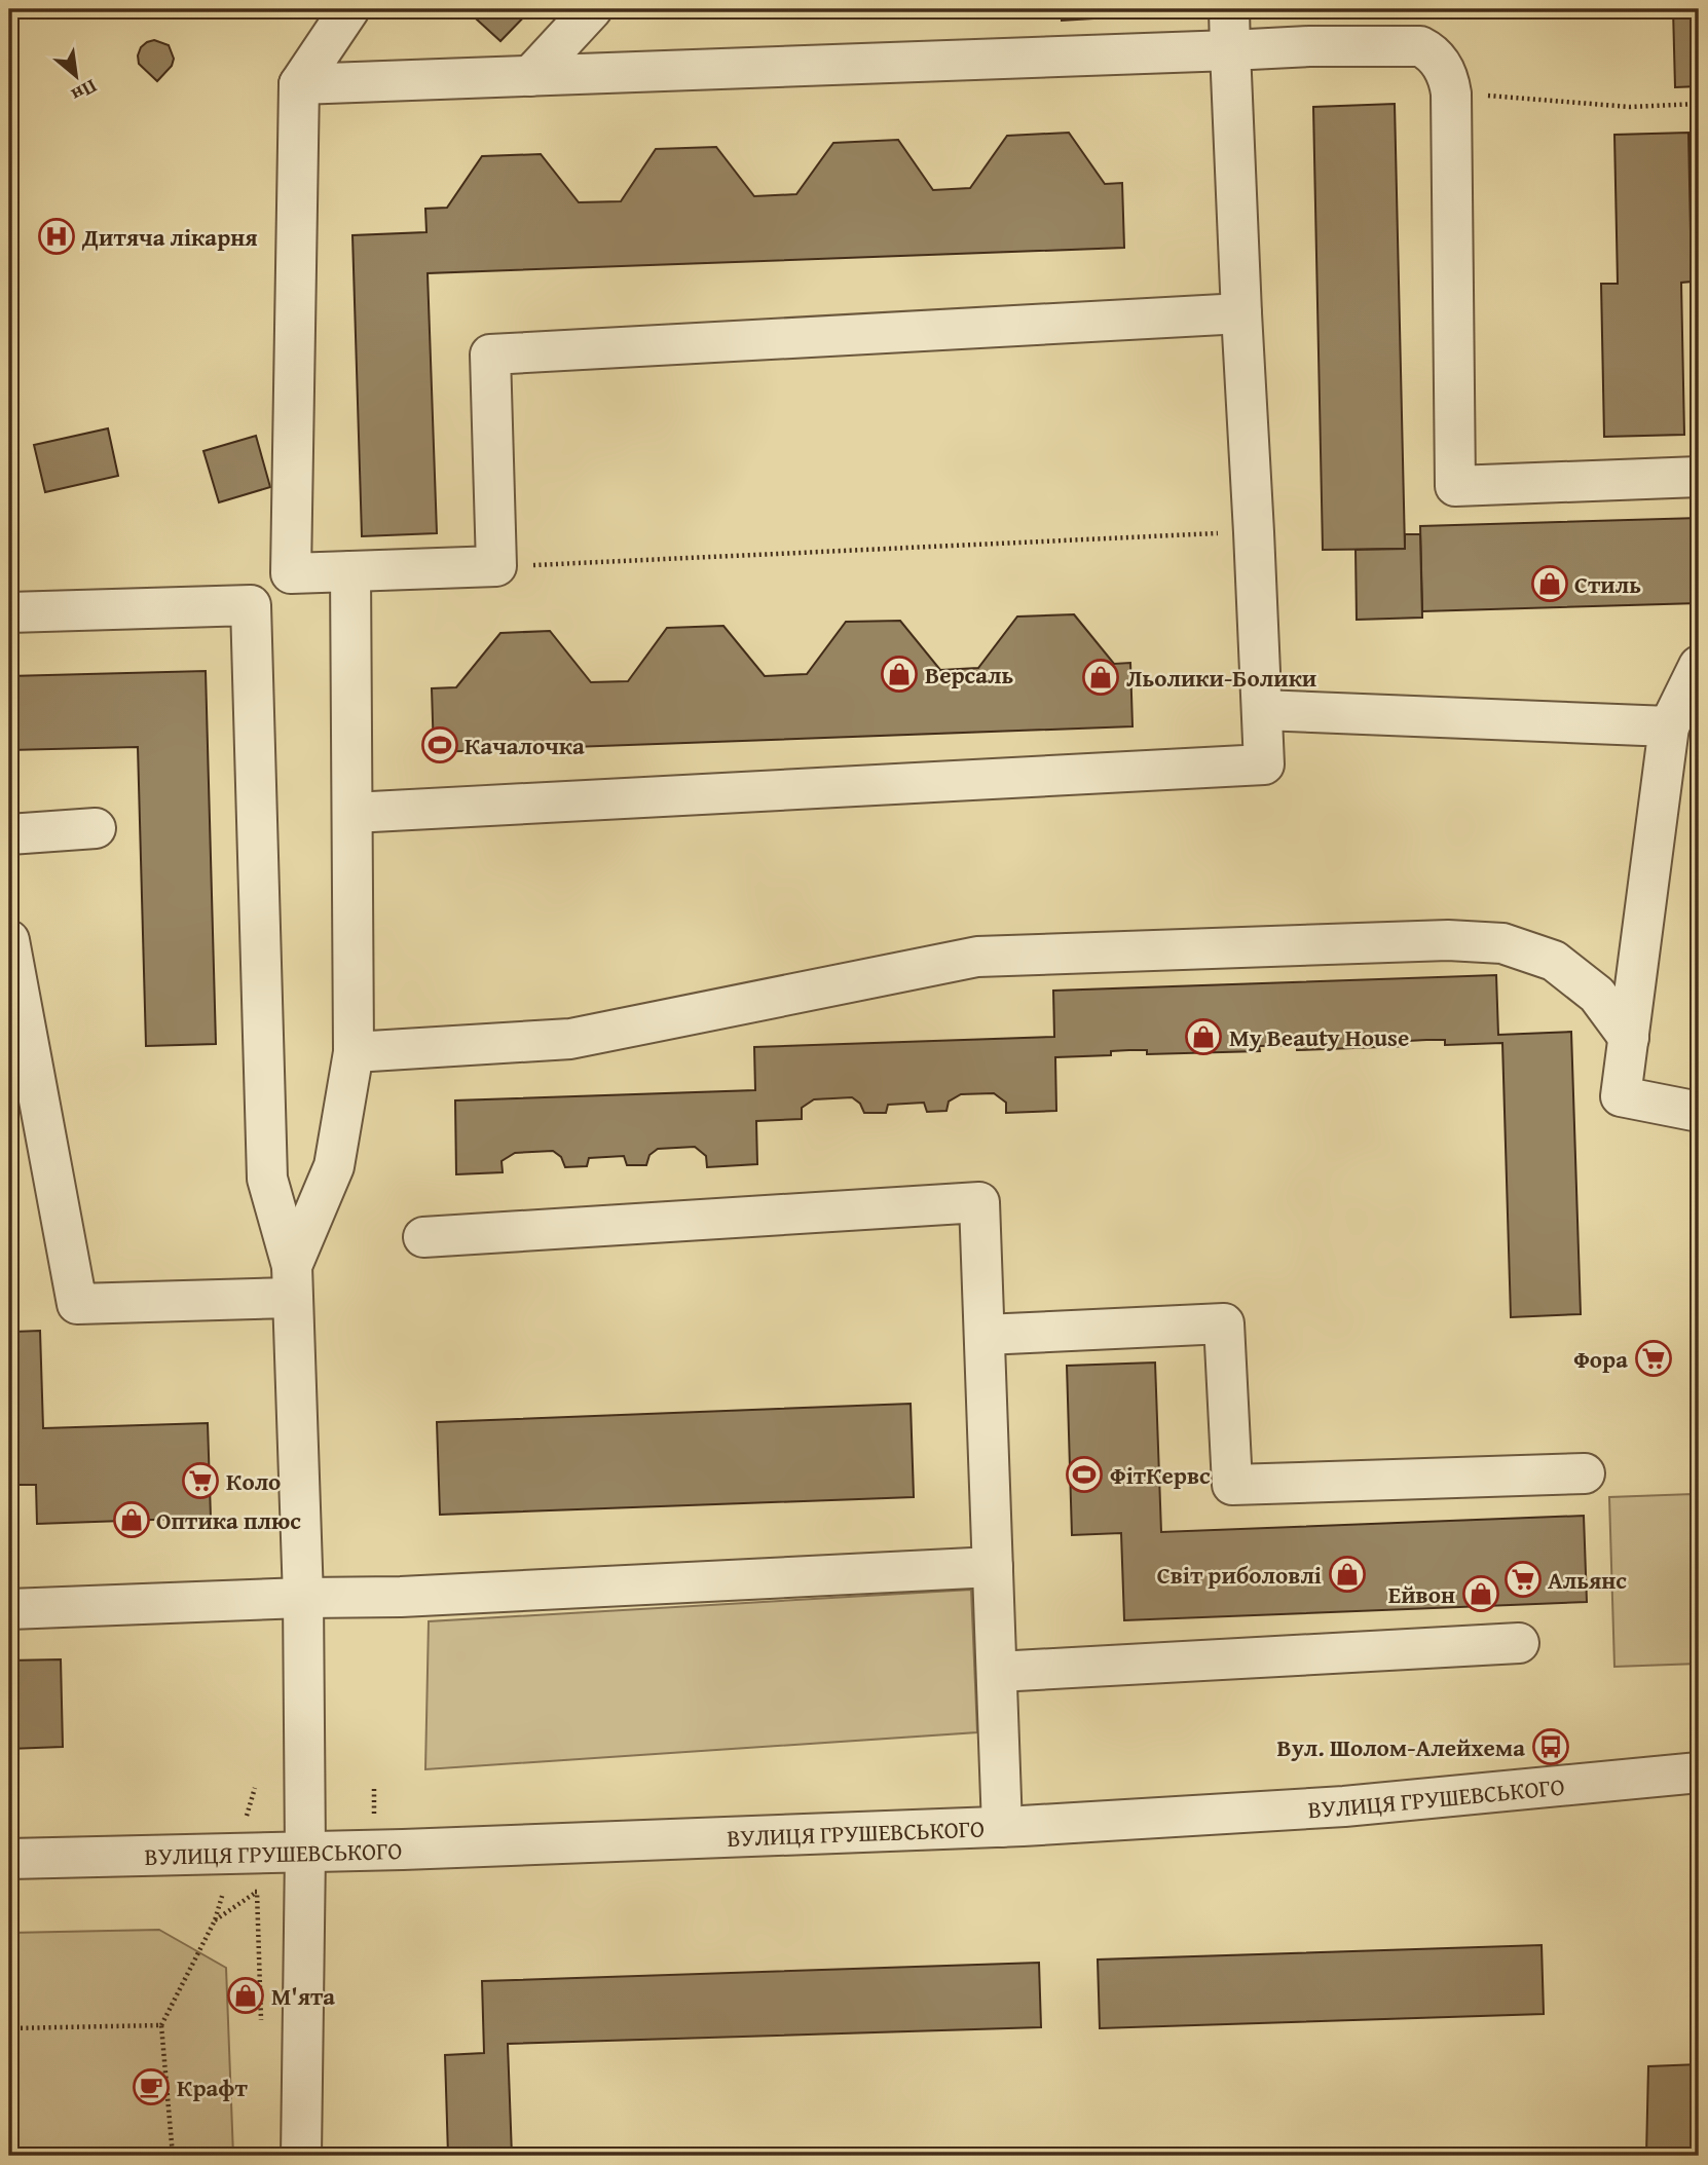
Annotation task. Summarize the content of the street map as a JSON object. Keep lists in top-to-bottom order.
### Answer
{
  "streets": {
    "street": ["ВУЛИЦЯ ГРУШЕВСЬКОГО"]
  },
  "places": {
    "hospital": ["Дитяча лікарня"],
    "shop": [
      "Стиль",
      "Версаль",
      "Льолики-Болики",
      "My Beauty House",
      "Оптика плюс",
      "Світ риболовлі",
      "Ейвон",
      "М'ята"
    ],
    "sports": ["Качалочка", "ФітКервс"],
    "supermarket": ["Фора", "Коло", "Альянс"],
    "bus stop": ["Вул. Шолом-Алейхема"],
    "cafe": ["Крафт"]
  },
  "north": "bottom right"
}
